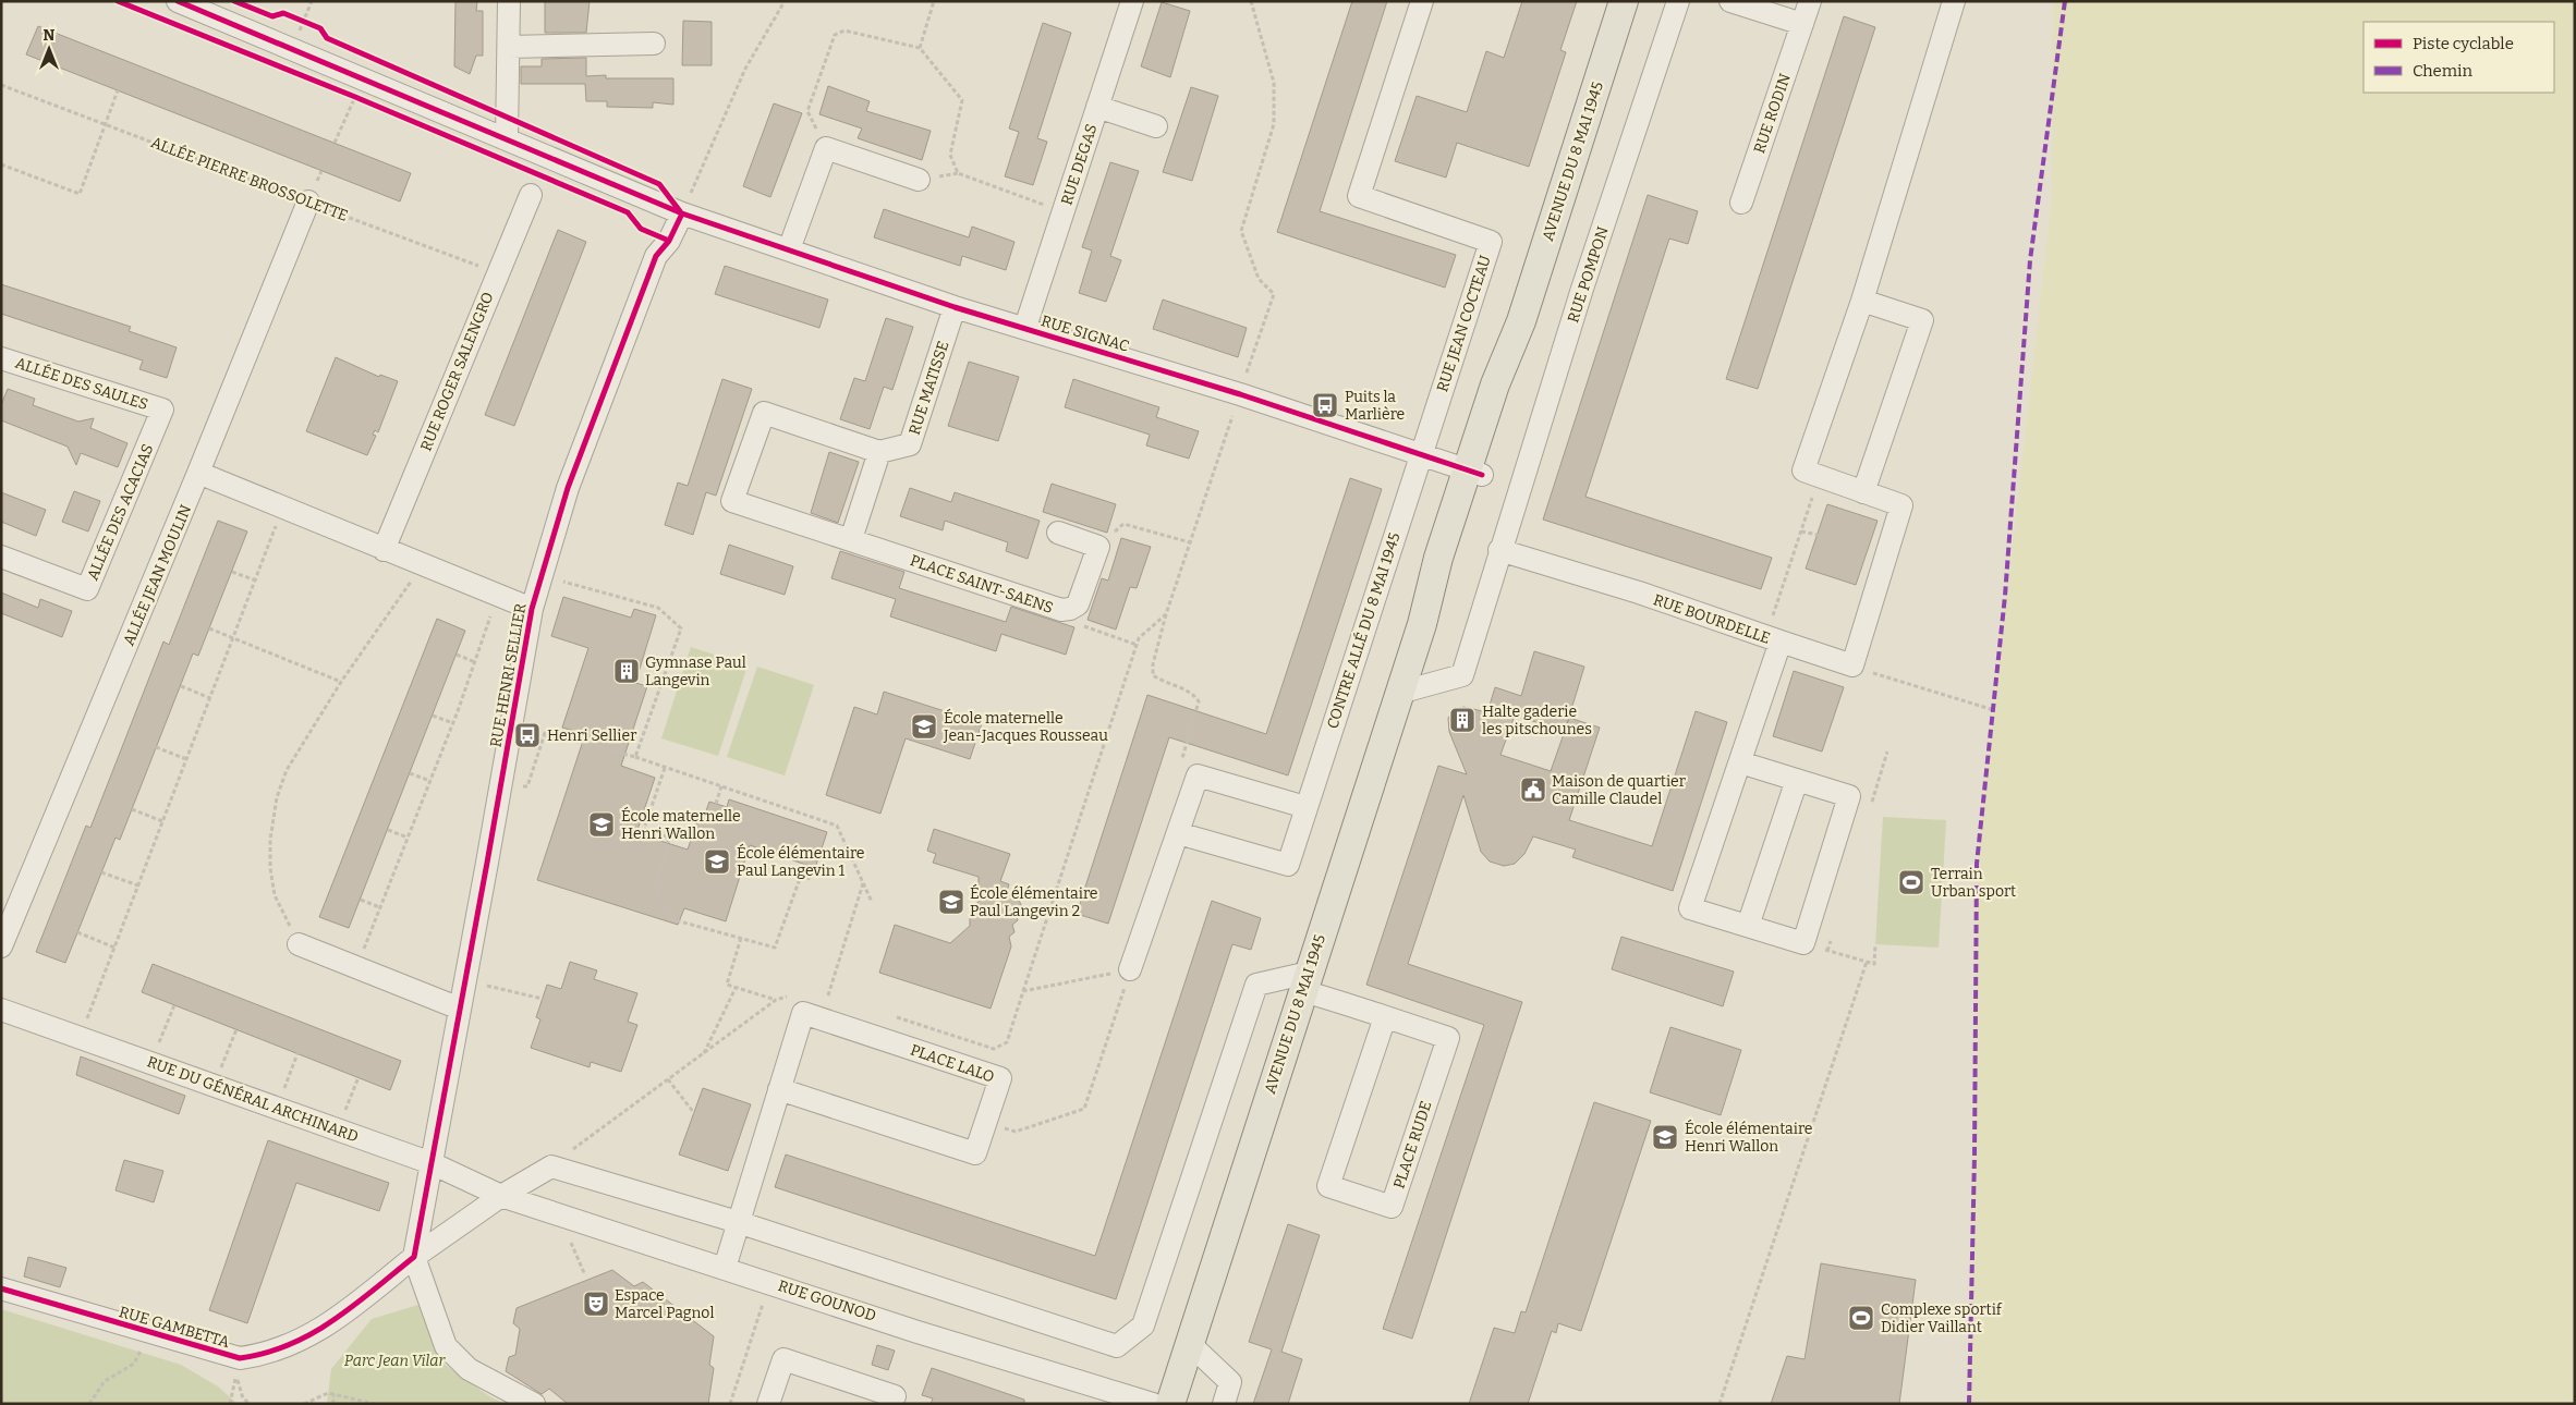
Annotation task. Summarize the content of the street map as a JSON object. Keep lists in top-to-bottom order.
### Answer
{
  "streets": {
    "main road": ["AVENUE DU 8 MAI 1945"],
    "street": [
      "RUE RODIN",
      "RUE DEGAS",
      "RUE POMPON",
      "RUE JEAN COCTEAU",
      "RUE SIGNAC",
      "RUE ROGER SALENGRO",
      "ALLÉE DES SAULES",
      "RUE MATISSE",
      "ALLÉE DES ACACIAS",
      "ALLÉE JEAN MOULIN",
      "PLACE SAINT-SAENS",
      "RUE BOURDELLE",
      "CONTRE ALLÉ DU 8 MAI 1945",
      "RUE HENRI SELLIER",
      "PLACE LALO",
      "RUE DU GÉNÉRAL ARCHINARD",
      "PLACE RUDE",
      "RUE GOUNOD",
      "RUE GAMBETTA"
    ],
    "path": ["ALLÉE PIERRE BROSSOLETTE"]
  },
  "crossings": [
    ["AVENUE DU 8 MAI 1945", "RUE POMPON"],
    ["AVENUE DU 8 MAI 1945", "RUE SIGNAC"],
    ["AVENUE DU 8 MAI 1945", "PLACE RUDE"],
    ["AVENUE DU 8 MAI 1945", "RUE GAMBETTA"],
    ["RUE DEGAS", "RUE SIGNAC"],
    ["ALLÉE PIERRE BROSSOLETTE", "RUE ROGER SALENGRO"],
    ["ALLÉE PIERRE BROSSOLETTE", "ALLÉE JEAN MOULIN"],
    ["RUE POMPON", "RUE BOURDELLE"],
    ["RUE JEAN COCTEAU", "RUE SIGNAC"],
    ["RUE JEAN COCTEAU", "CONTRE ALLÉ DU 8 MAI 1945"],
    ["RUE SIGNAC", "RUE MATISSE"],
    ["RUE SIGNAC", "CONTRE ALLÉ DU 8 MAI 1945"],
    ["RUE SIGNAC", "RUE HENRI SELLIER"],
    ["ALLÉE DES SAULES", "ALLÉE DES ACACIAS"],
    ["RUE MATISSE", "PLACE SAINT-SAENS"],
    ["RUE HENRI SELLIER", "RUE DU GÉNÉRAL ARCHINARD"],
    ["PLACE LALO", "RUE GOUNOD"],
    ["PLACE LALO", "RUE GAMBETTA"],
    ["RUE DU GÉNÉRAL ARCHINARD", "RUE GOUNOD"],
    ["RUE DU GÉNÉRAL ARCHINARD", "RUE GAMBETTA"],
    ["PLACE RUDE", "RUE GAMBETTA"],
    ["RUE GOUNOD", "RUE GAMBETTA"]
  ],
  "parks": ["Parc Jean Vilar"],
  "places": {
    "bus stop": ["Puits la Marlière", "Henri Sellier"],
    "building": ["Gymnase Paul Langevin", "Halte gaderie les pitschounes"],
    "school or university": [
      "École maternelle Jean-Jacques Rousseau",
      "École maternelle Henri Wallon",
      "École élémentaire Paul Langevin 1",
      "École élémentaire Paul Langevin 2",
      "École élémentaire Henri Wallon"
    ],
    "public building": ["Maison de quartier Camille Claudel"],
    "sports": ["Terrain Urban sport", "Complexe sportif Didier Vaillant"],
    "theatre": ["Espace Marcel Pagnol"]
  },
  "legend": ["Piste cyclable", "Chemin"],
  "north": "top"
}
